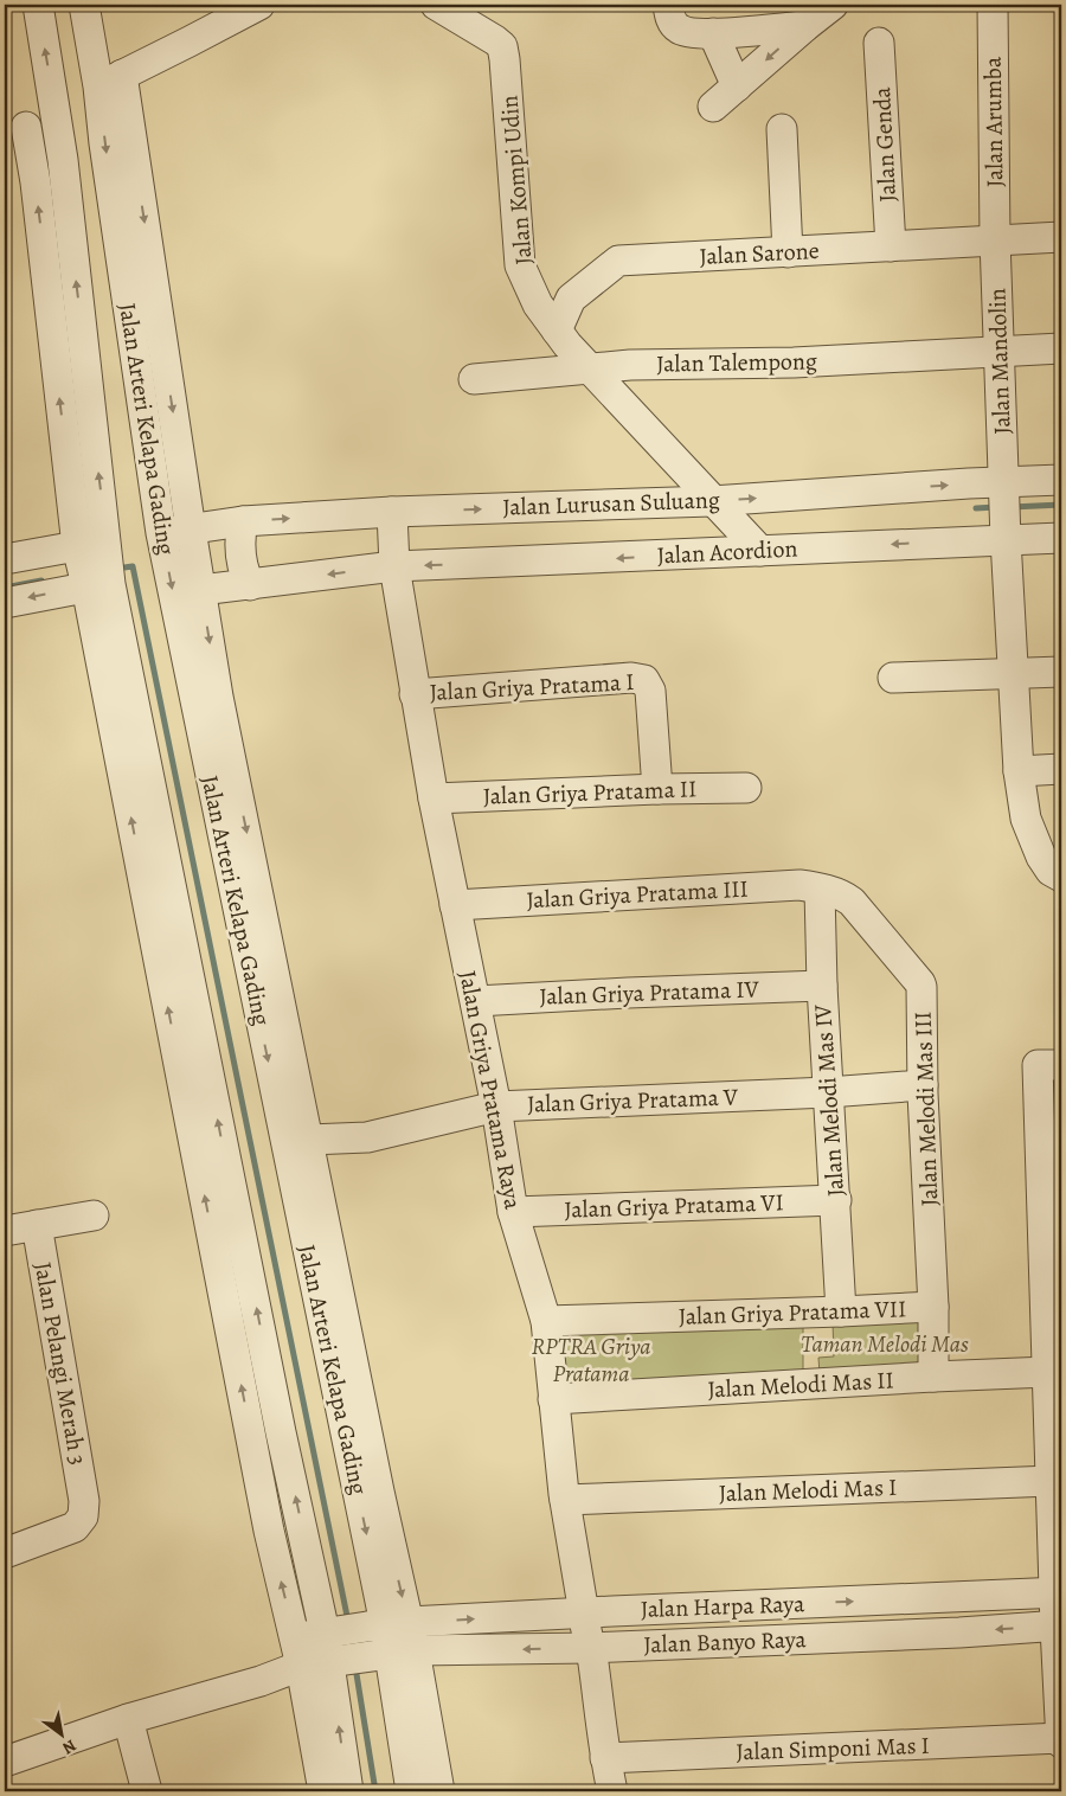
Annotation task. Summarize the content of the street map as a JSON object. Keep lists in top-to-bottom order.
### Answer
{
  "streets": {
    "street": [
      "Jalan Arumba",
      "Jalan Genda",
      "Jalan Kompi Udin",
      "Jalan Sarone",
      "Jalan Mandolin",
      "Jalan Talempong",
      "Jalan Arteri Kelapa Gading",
      "Jalan Lurusan Suluang",
      "Jalan Acordion",
      "Jalan Griya Pratama I",
      "Jalan Griya Pratama II",
      "Jalan Griya Pratama III",
      "Jalan Griya Pratama IV",
      "Jalan Griya Pratama Raya",
      "Jalan Griya Pratama V",
      "Jalan Melodi Mas IV",
      "Jalan Melodi Mas III",
      "Jalan Griya Pratama VI",
      "Jalan Griya Pratama VII",
      "Jalan Pelangi Merah 3",
      "Jalan Melodi Mas II",
      "Jalan Melodi Mas I",
      "Jalan Harpa Raya",
      "Jalan Banyo Raya",
      "Jalan Simponi Mas I"
    ]
  },
  "crossings": [
    ["Jalan Arumba", "Jalan Sarone"],
    ["Jalan Arumba", "Jalan Mandolin"],
    ["Jalan Genda", "Jalan Sarone"],
    ["Jalan Kompi Udin", "Jalan Sarone"],
    ["Jalan Kompi Udin", "Jalan Talempong"],
    ["Jalan Kompi Udin", "Jalan Lurusan Suluang"],
    ["Jalan Kompi Udin", "Jalan Acordion"],
    ["Jalan Sarone", "Jalan Mandolin"],
    ["Jalan Mandolin", "Jalan Talempong"],
    ["Jalan Mandolin", "Jalan Lurusan Suluang"],
    ["Jalan Mandolin", "Jalan Acordion"],
    ["Jalan Arteri Kelapa Gading", "Jalan Lurusan Suluang"],
    ["Jalan Arteri Kelapa Gading", "Jalan Acordion"],
    ["Jalan Arteri Kelapa Gading", "Jalan Griya Pratama V"],
    ["Jalan Arteri Kelapa Gading", "Jalan Harpa Raya"],
    ["Jalan Arteri Kelapa Gading", "Jalan Banyo Raya"],
    ["Jalan Lurusan Suluang", "Jalan Acordion"],
    ["Jalan Lurusan Suluang", "Jalan Griya Pratama Raya"],
    ["Jalan Acordion", "Jalan Griya Pratama Raya"],
    ["Jalan Griya Pratama I", "Jalan Griya Pratama II"],
    ["Jalan Griya Pratama I", "Jalan Griya Pratama Raya"],
    ["Jalan Griya Pratama II", "Jalan Griya Pratama Raya"],
    ["Jalan Griya Pratama III", "Jalan Griya Pratama Raya"],
    ["Jalan Griya Pratama III", "Jalan Melodi Mas IV"],
    ["Jalan Griya Pratama III", "Jalan Melodi Mas III"],
    ["Jalan Griya Pratama IV", "Jalan Griya Pratama Raya"],
    ["Jalan Griya Pratama IV", "Jalan Melodi Mas IV"],
    ["Jalan Griya Pratama Raya", "Jalan Griya Pratama V"],
    ["Jalan Griya Pratama Raya", "Jalan Griya Pratama VI"],
    ["Jalan Griya Pratama Raya", "Jalan Griya Pratama VII"],
    ["Jalan Griya Pratama Raya", "Jalan Melodi Mas II"],
    ["Jalan Griya Pratama Raya", "Jalan Melodi Mas I"],
    ["Jalan Griya Pratama Raya", "Jalan Harpa Raya"],
    ["Jalan Griya Pratama Raya", "Jalan Banyo Raya"],
    ["Jalan Griya Pratama Raya", "Jalan Simponi Mas I"],
    ["Jalan Griya Pratama V", "Jalan Melodi Mas IV"],
    ["Jalan Griya Pratama V", "Jalan Melodi Mas III"],
    ["Jalan Melodi Mas IV", "Jalan Melodi Mas III"],
    ["Jalan Melodi Mas IV", "Jalan Griya Pratama VI"],
    ["Jalan Melodi Mas IV", "Jalan Griya Pratama VII"],
    ["Jalan Melodi Mas III", "Jalan Griya Pratama VII"],
    ["Jalan Melodi Mas III", "Jalan Melodi Mas II"],
    ["Jalan Harpa Raya", "Jalan Banyo Raya"]
  ],
  "one_way": [
    "Jalan Lurusan Suluang",
    "Jalan Acordion",
    "Jalan Harpa Raya",
    "Jalan Banyo Raya"
  ],
  "parks": ["Taman Melodi Mas", "RPTRA Griya Pratama"],
  "north": "bottom right"
}
